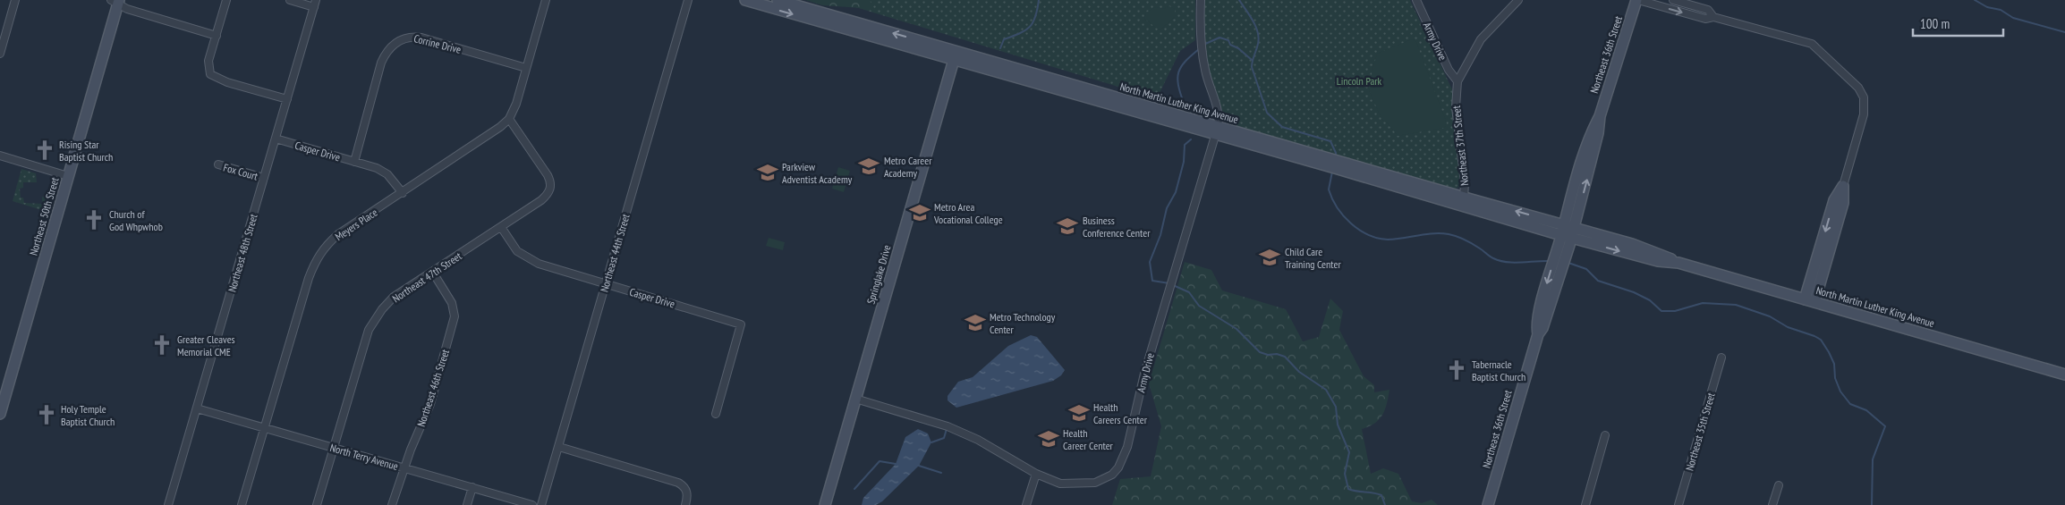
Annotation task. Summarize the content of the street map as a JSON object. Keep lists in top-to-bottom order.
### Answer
{
  "streets": {
    "main road": [
      "Northeast 36th Street",
      "North Martin Luther King Avenue",
      "Northeast 50th Street",
      "Springlake Drive"
    ],
    "street": [
      "Army Drive",
      "Corrine Drive",
      "Northeast 37th Street",
      "Casper Drive",
      "Fox Court",
      "Meyers Place",
      "Northeast 48th Street",
      "Northeast 44th Street",
      "Northeast 47th Street",
      "Northeast 46th Street",
      "Northeast 35th Street",
      "North Terry Avenue"
    ]
  },
  "crossings": [
    ["Army Drive", "North Martin Luther King Avenue"],
    ["Army Drive", "Northeast 37th Street"],
    ["Army Drive", "Springlake Drive"],
    ["Corrine Drive", "Casper Drive"],
    ["Corrine Drive", "Meyers Place"],
    ["Northeast 36th Street", "North Martin Luther King Avenue"],
    ["North Martin Luther King Avenue", "Northeast 37th Street"],
    ["North Martin Luther King Avenue", "Springlake Drive"],
    ["Casper Drive", "Meyers Place"],
    ["Casper Drive", "Northeast 48th Street"],
    ["Casper Drive", "Northeast 44th Street"],
    ["Casper Drive", "Northeast 47th Street"],
    ["Fox Court", "Northeast 48th Street"],
    ["Meyers Place", "Northeast 47th Street"],
    ["Meyers Place", "North Terry Avenue"],
    ["Northeast 48th Street", "North Terry Avenue"],
    ["Northeast 47th Street", "Northeast 46th Street"],
    ["Northeast 47th Street", "North Terry Avenue"],
    ["Northeast 46th Street", "North Terry Avenue"]
  ],
  "parks": ["Lincoln Park"],
  "places": {
    "church": [
      "Rising Star Baptist Church",
      "Church of God Whpwhob",
      "Greater Cleaves Memorial CME",
      "Tabernacle Baptist Church",
      "Holy Temple Baptist Church"
    ],
    "school or university": [
      "Metro Career Academy",
      "Parkview Adventist Academy",
      "Metro Area Vocational College",
      "Business Conference Center",
      "Child Care Training Center",
      "Metro Technology Center",
      "Health Careers Center",
      "Health Career Center"
    ]
  },
  "scale_bar": "100 m"
}
